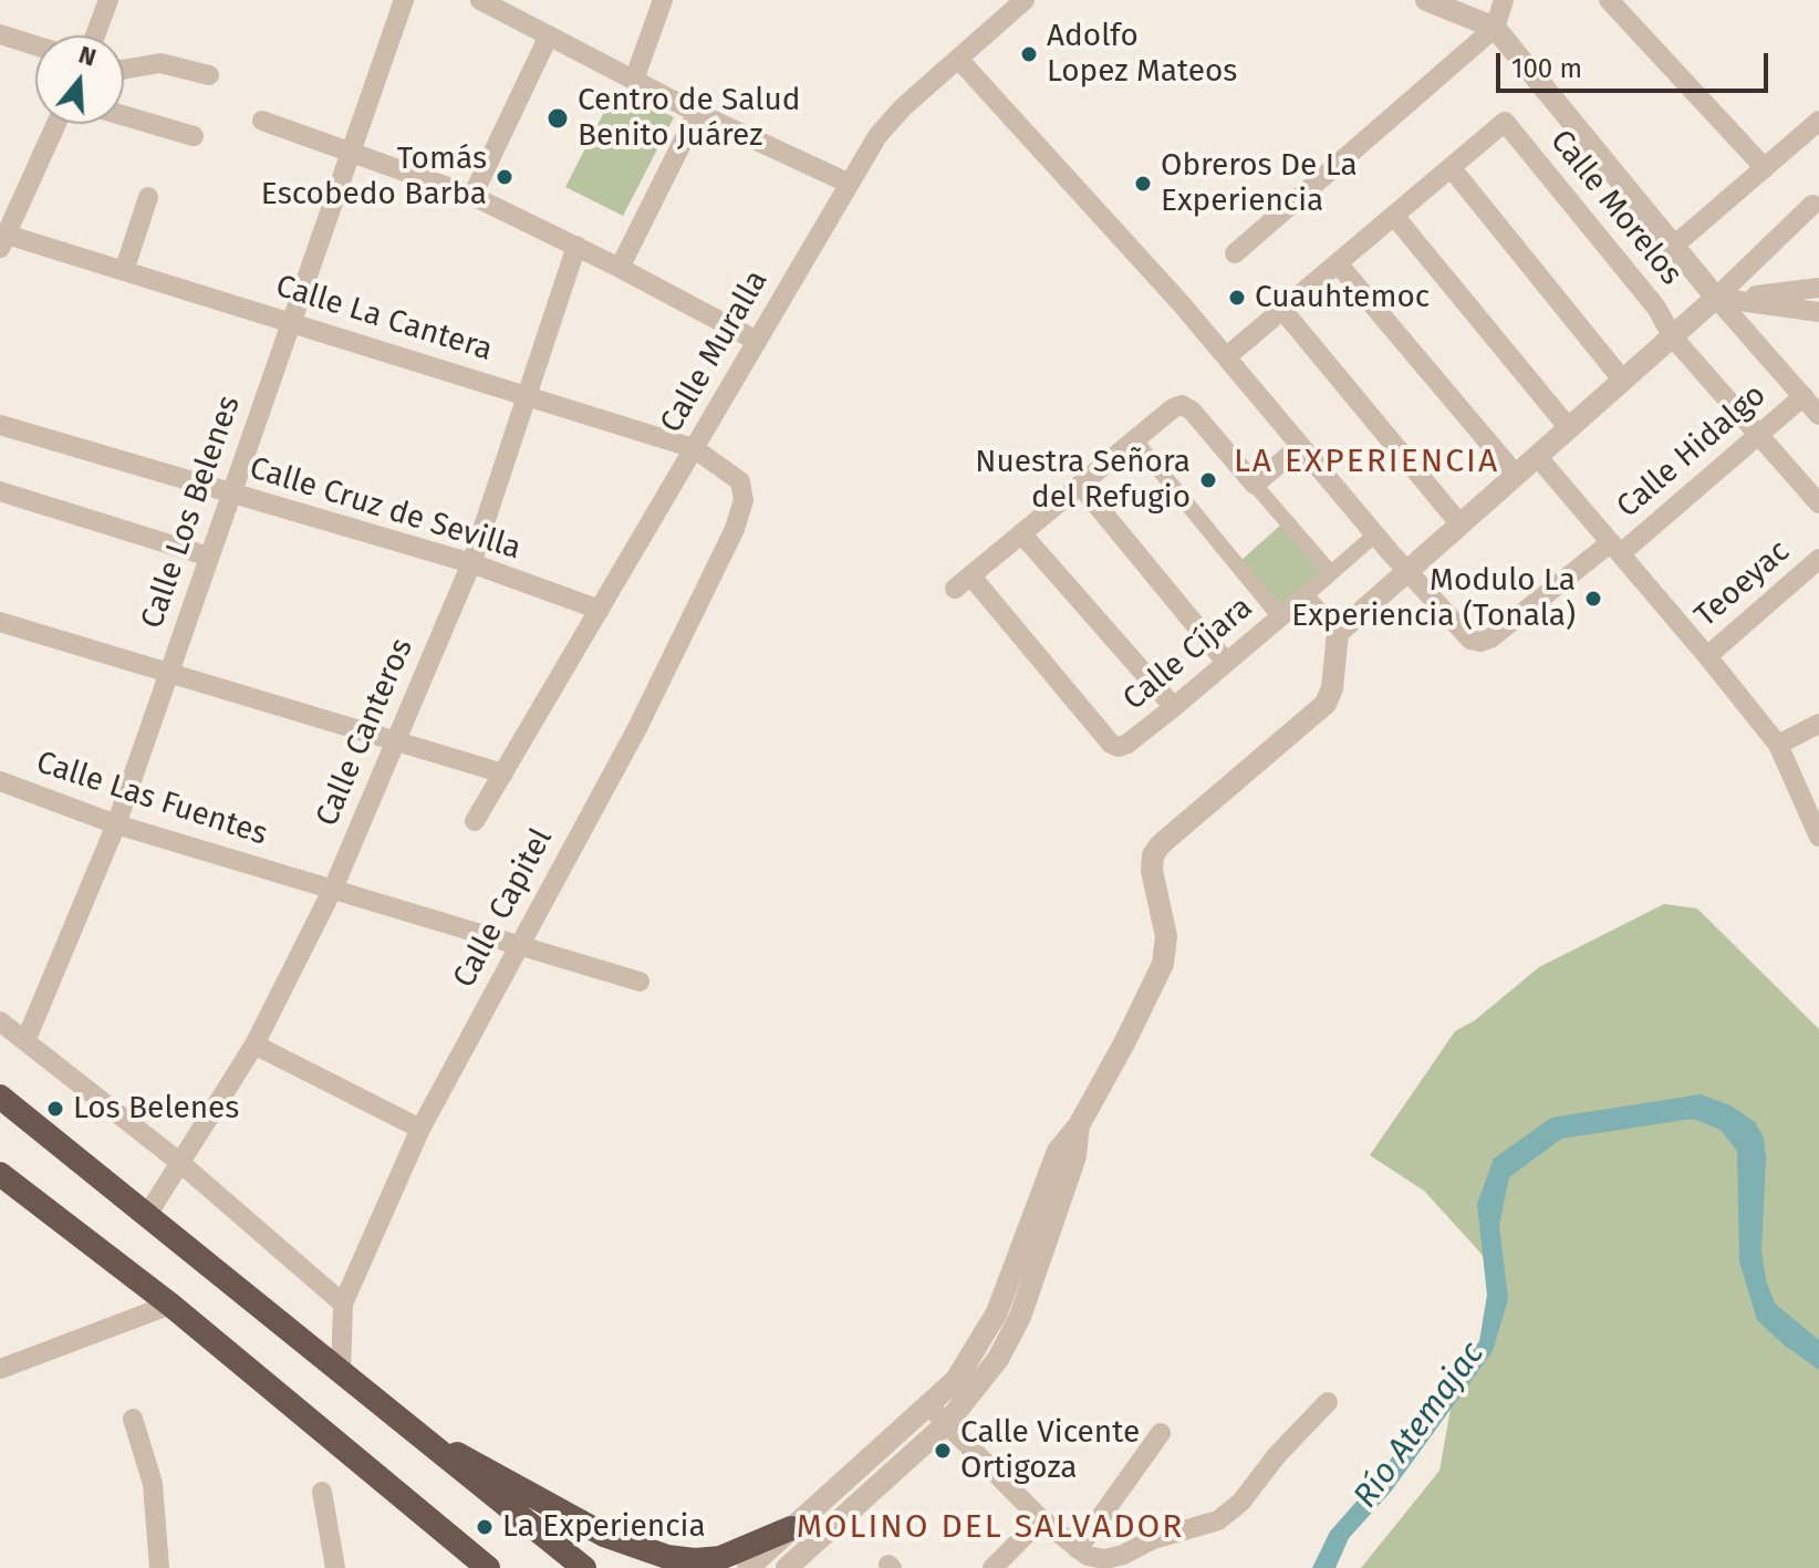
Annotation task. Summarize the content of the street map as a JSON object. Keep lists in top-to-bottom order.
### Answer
{
  "streets": {
    "street": [
      "Calle Morelos",
      "Calle La Cantera",
      "Calle Muralla",
      "Calle Hidalgo",
      "Calle Cruz de Sevilla",
      "Calle Los Belenes",
      "Teoeyac",
      "Calle Cíjara",
      "Calle Canteros",
      "Calle Las Fuentes",
      "Calle Capitel"
    ]
  },
  "crossings": [
    ["Calle Morelos", "Calle Hidalgo"],
    ["Calle La Cantera", "Calle Muralla"],
    ["Calle La Cantera", "Calle Los Belenes"],
    ["Calle La Cantera", "Calle Canteros"],
    ["Calle La Cantera", "Calle Capitel"],
    ["Calle Muralla", "Calle Cruz de Sevilla"],
    ["Calle Cruz de Sevilla", "Calle Los Belenes"],
    ["Calle Cruz de Sevilla", "Calle Canteros"],
    ["Calle Los Belenes", "Calle Las Fuentes"],
    ["Calle Canteros", "Calle Las Fuentes"],
    ["Calle Las Fuentes", "Calle Capitel"]
  ],
  "districts": ["LA EXPERIENCIA", "MOLINO DEL SALVADOR"],
  "water": ["Río Atemajac"],
  "places": [
    "Adolfo Lopez Mateos",
    "Centro de Salud Benito Juárez",
    "Tomás Escobedo Barba",
    "Obreros De La Experiencia",
    "Cuauhtemoc",
    "Nuestra Señora del Refugio",
    "Modulo La Experiencia (Tonala)",
    "Los Belenes",
    "Calle Vicente Ortigoza",
    "La Experiencia"
  ],
  "scale_bar": "100 m",
  "north": "top"
}
